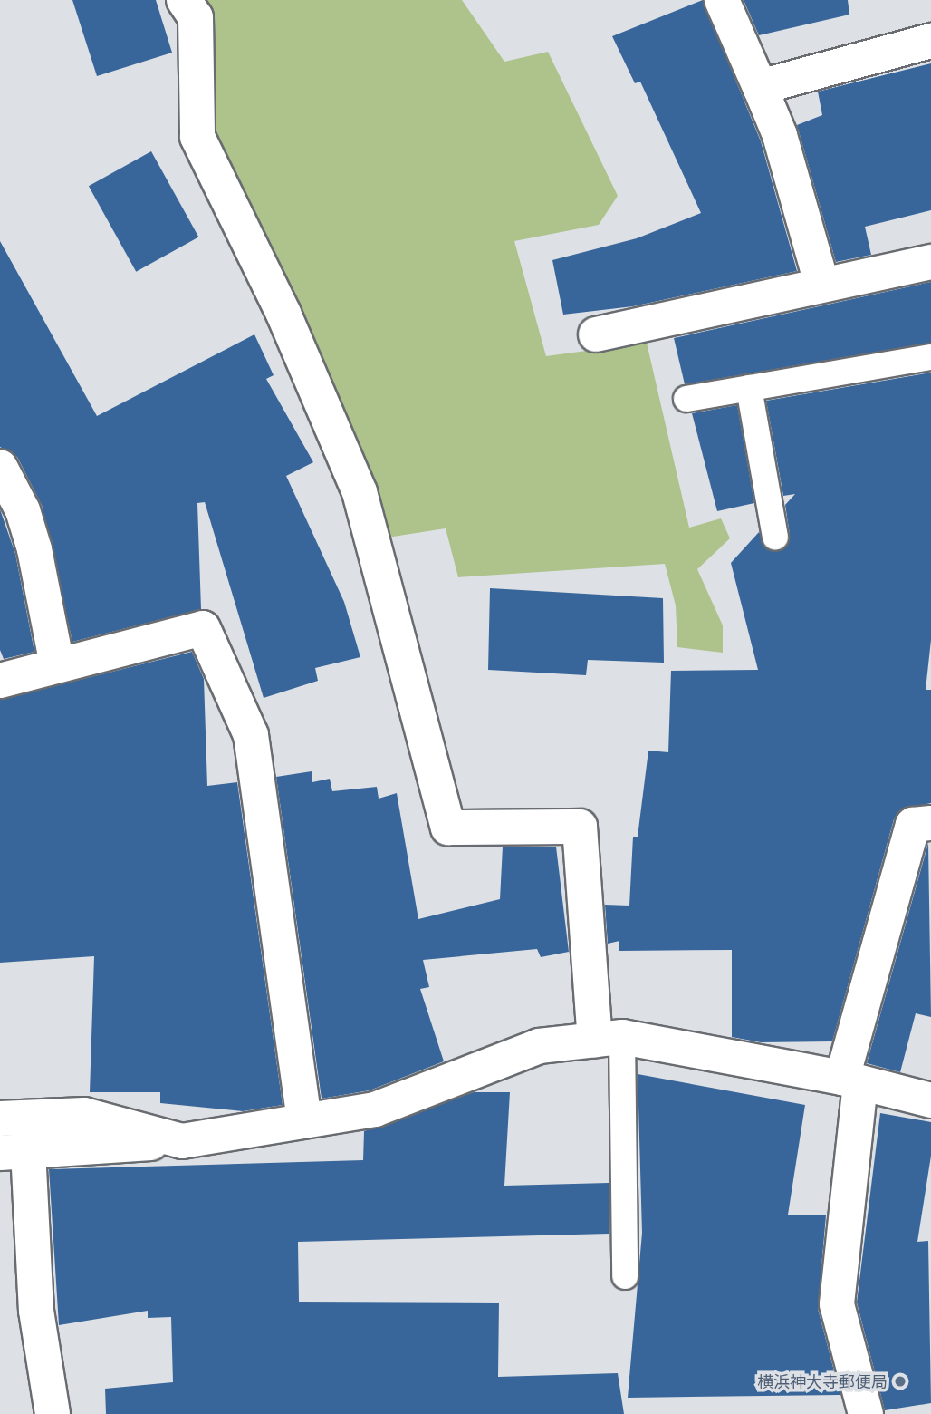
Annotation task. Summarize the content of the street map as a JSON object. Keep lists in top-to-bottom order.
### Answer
{
  "places": ["横浜神大寺郵便局"]
}
